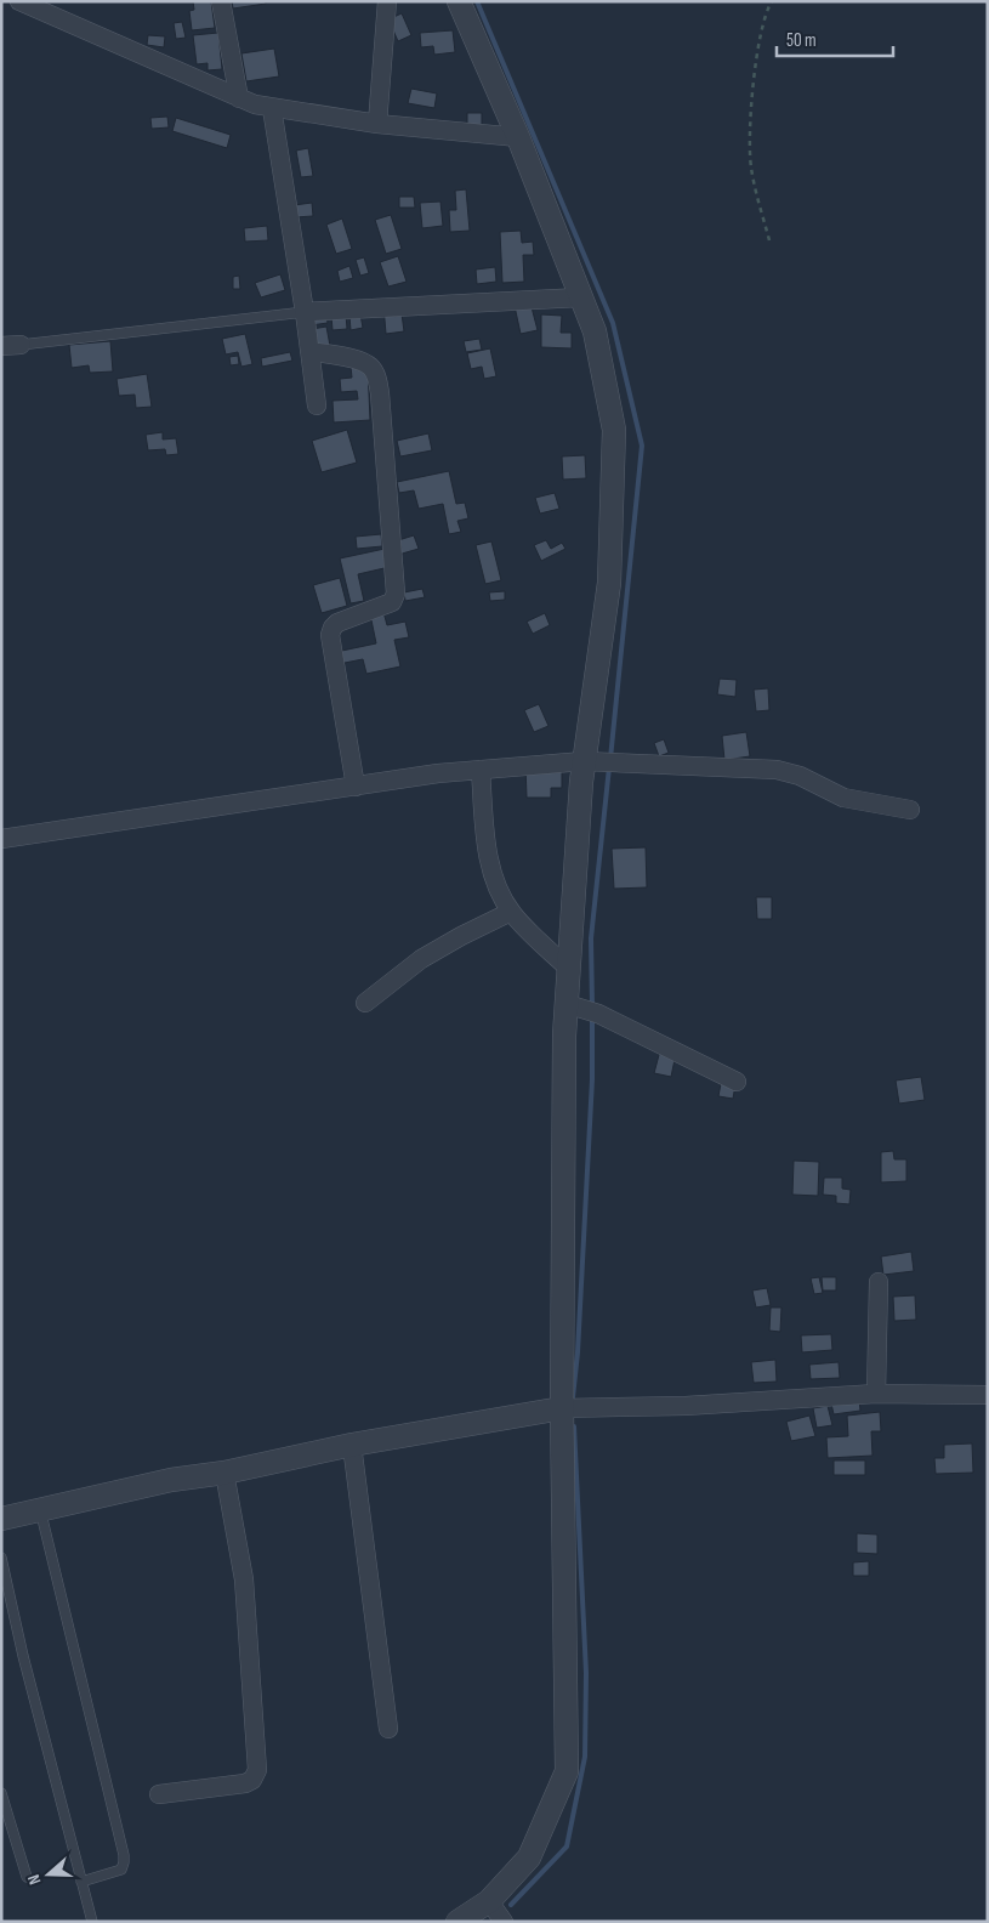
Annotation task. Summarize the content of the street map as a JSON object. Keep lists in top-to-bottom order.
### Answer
{
  "scale_bar": "50 m",
  "north": "left"
}
